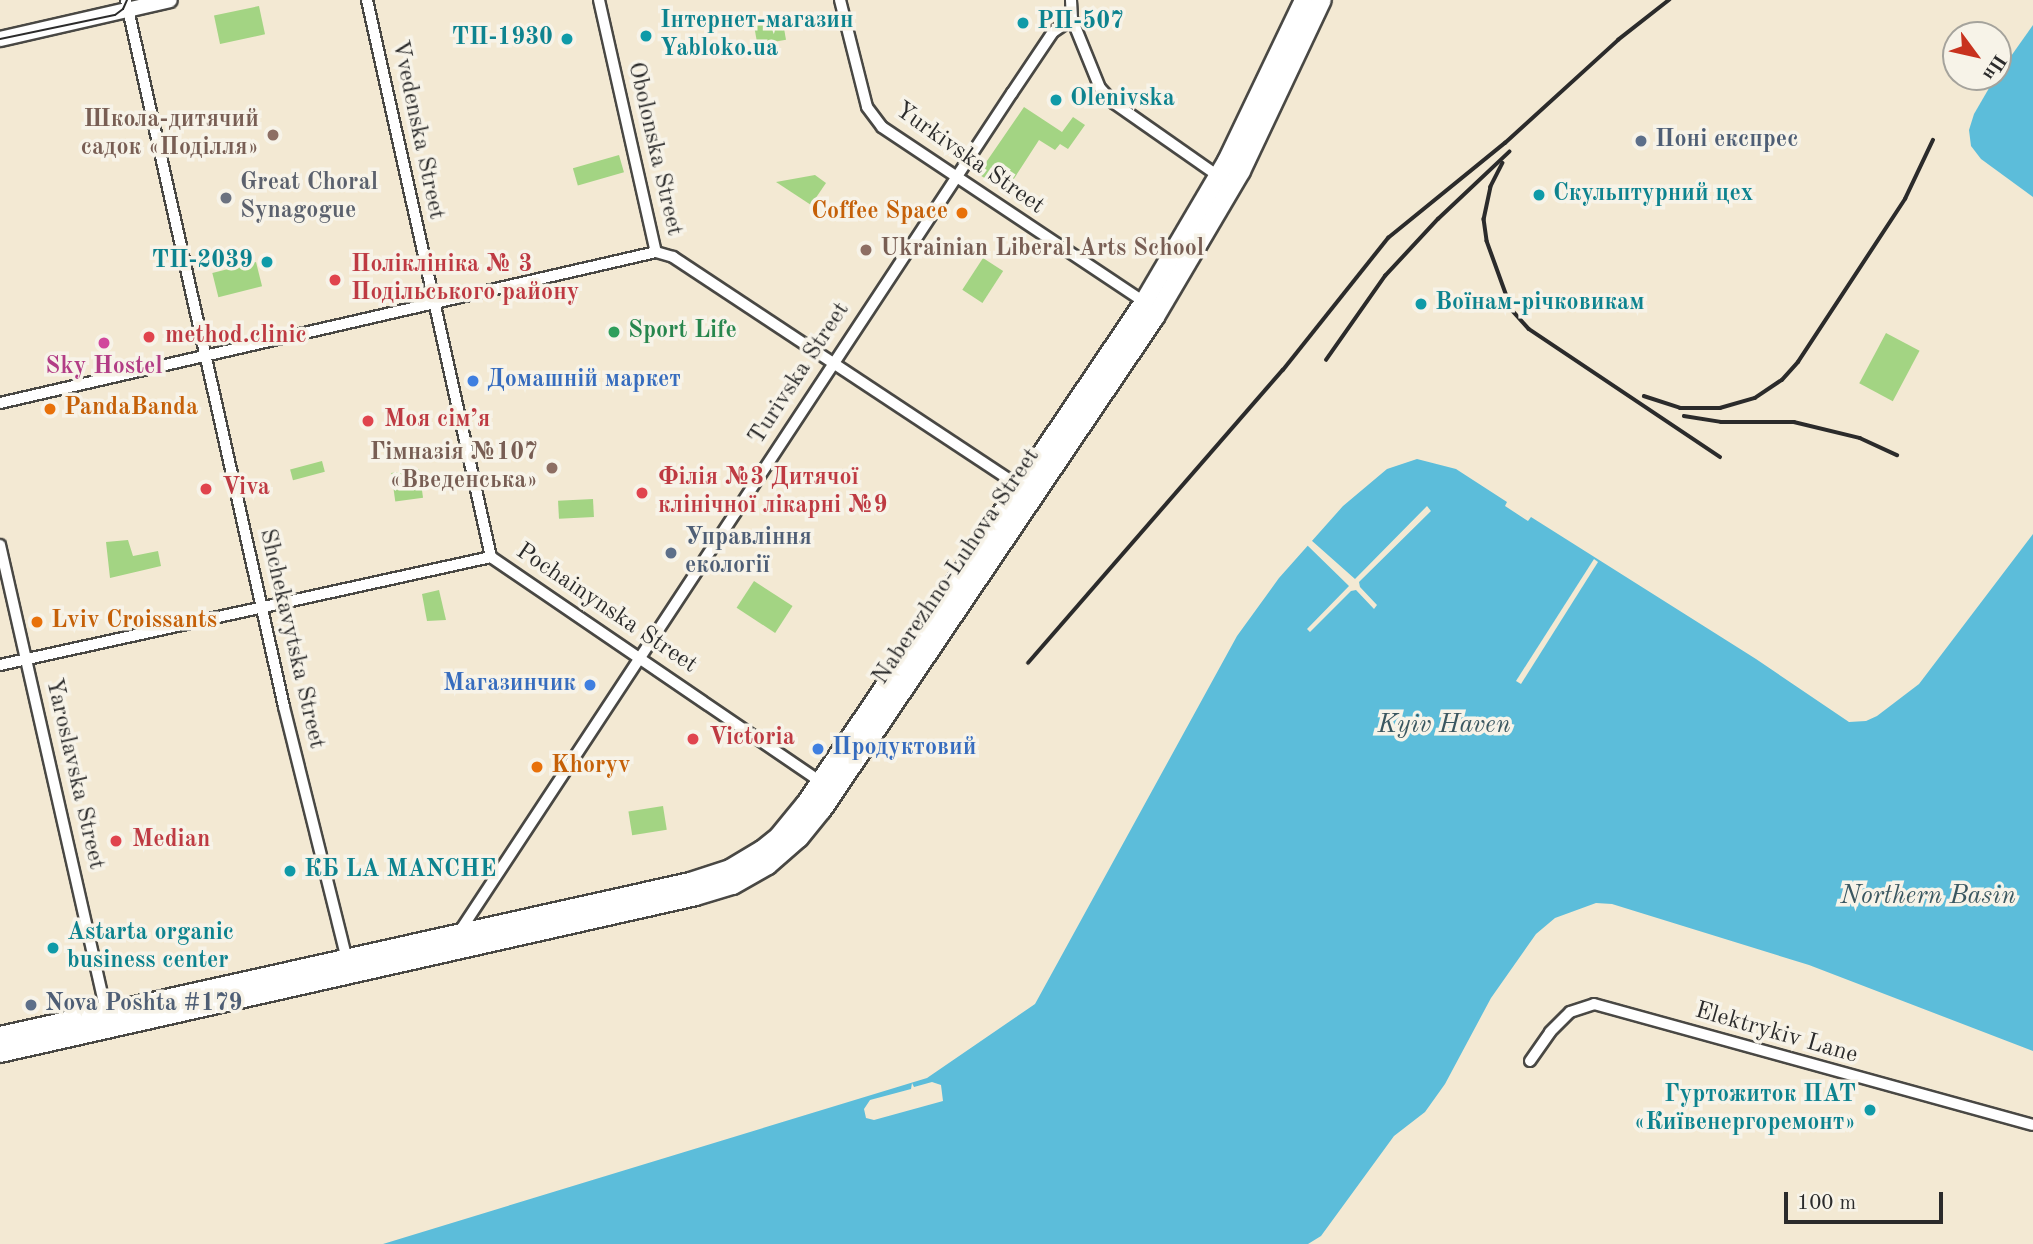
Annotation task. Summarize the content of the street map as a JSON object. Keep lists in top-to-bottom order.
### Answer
{
  "streets": {
    "main road": ["Naberezhno-Luhova Street"],
    "street": [
      "Vvedenska Street",
      "Obolonska Street",
      "Yurkivska Street",
      "Turivska Street",
      "Pochainynska Street",
      "Shchekavytska Street",
      "Yaroslavska Street",
      "Elektrykiv Lane"
    ]
  },
  "crossings": [
    ["Vvedenska Street", "Pochainynska Street"],
    ["Obolonska Street", "Turivska Street"],
    ["Obolonska Street", "Naberezhno-Luhova Street"],
    ["Yurkivska Street", "Turivska Street"],
    ["Yurkivska Street", "Naberezhno-Luhova Street"],
    ["Turivska Street", "Naberezhno-Luhova Street"],
    ["Turivska Street", "Pochainynska Street"],
    ["Naberezhno-Luhova Street", "Pochainynska Street"],
    ["Pochainynska Street", "Shchekavytska Street"],
    ["Pochainynska Street", "Yaroslavska Street"]
  ],
  "water": ["Kyiv Haven", "Northern Basin"],
  "places": [
    "РП-507",
    "Інтернет-магазин Yabloko.ua",
    "ТП-1930",
    "Olenivska",
    "Школа-дитячий садок «Поділля»",
    "Поні експрес",
    "Скульптурний цех",
    "Great Choral Synagogue",
    "Coffee Space",
    "Ukrainian Liberal Arts School",
    "ТП-2039",
    "Поліклініка № 3 Подільського району",
    "Воїнам-річковикам",
    "Sport Life",
    "method.clinic",
    "Sky Hostel",
    "Домашній маркет",
    "PandaBanda",
    "Моя сім’я",
    "Гімназія №107 «Введенська»",
    "Viva",
    "Філія №3 Дитячої клінічної лікарні №9",
    "Управління екології",
    "Lviv Croissants",
    "Магазинчик",
    "Victoria",
    "Продуктовий",
    "Khoryv",
    "Median",
    "КБ LA MANCHE",
    "Astarta organic business center",
    "Nova Poshta #179",
    "Гуртожиток ПАТ «Київенергоремонт»"
  ],
  "scale_bar": "100 m",
  "north": "bottom right"
}
